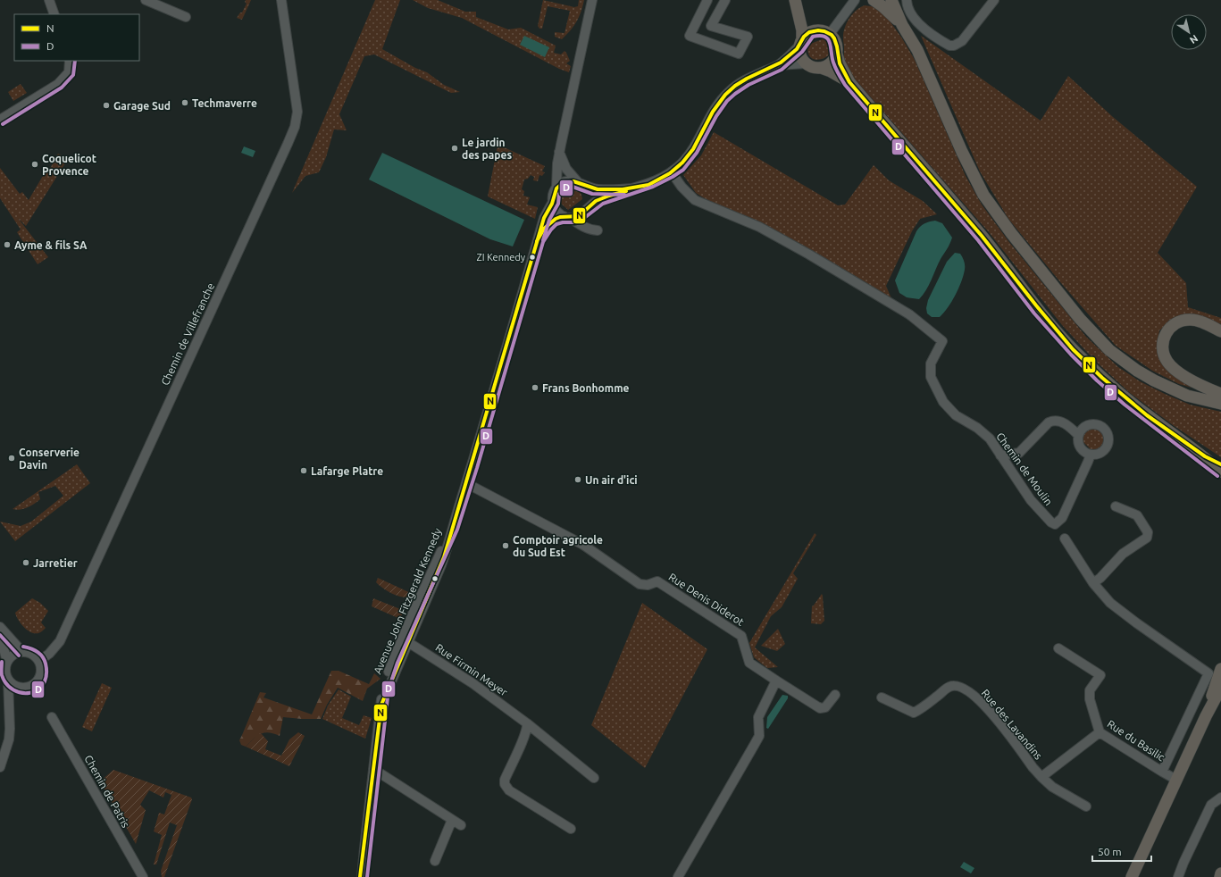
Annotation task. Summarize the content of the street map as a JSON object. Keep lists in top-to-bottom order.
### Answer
{
  "streets": {
    "street": [
      "Chemin de Villefranche",
      "Chemin de Moulin",
      "Rue Denis Diderot",
      "Avenue John Fitzgerald Kennedy",
      "Rue Firmin Meyer",
      "Rue des Lavandins",
      "Rue du Basilic",
      "Chemin de Patris"
    ]
  },
  "crossings": [
    ["Rue Denis Diderot", "Avenue John Fitzgerald Kennedy"],
    ["Avenue John Fitzgerald Kennedy", "Rue Firmin Meyer"],
    ["Rue des Lavandins", "Rue du Basilic"]
  ],
  "places": [
    "Techmaverre",
    "Garage Sud",
    "Le jardin des papes",
    "Coquelicot Provence",
    "Ayme & fils SA",
    "ZI Kennedy",
    "Frans Bonhomme",
    "Conserverie Davin",
    "Lafarge Platre",
    "Un air d'ici",
    "Comptoir agricole du Sud Est",
    "Jarretier"
  ],
  "lines": ["transit line N", "transit line D"],
  "legend": ["N", "D"],
  "scale_bar": "50 m",
  "north": "bottom right"
}
